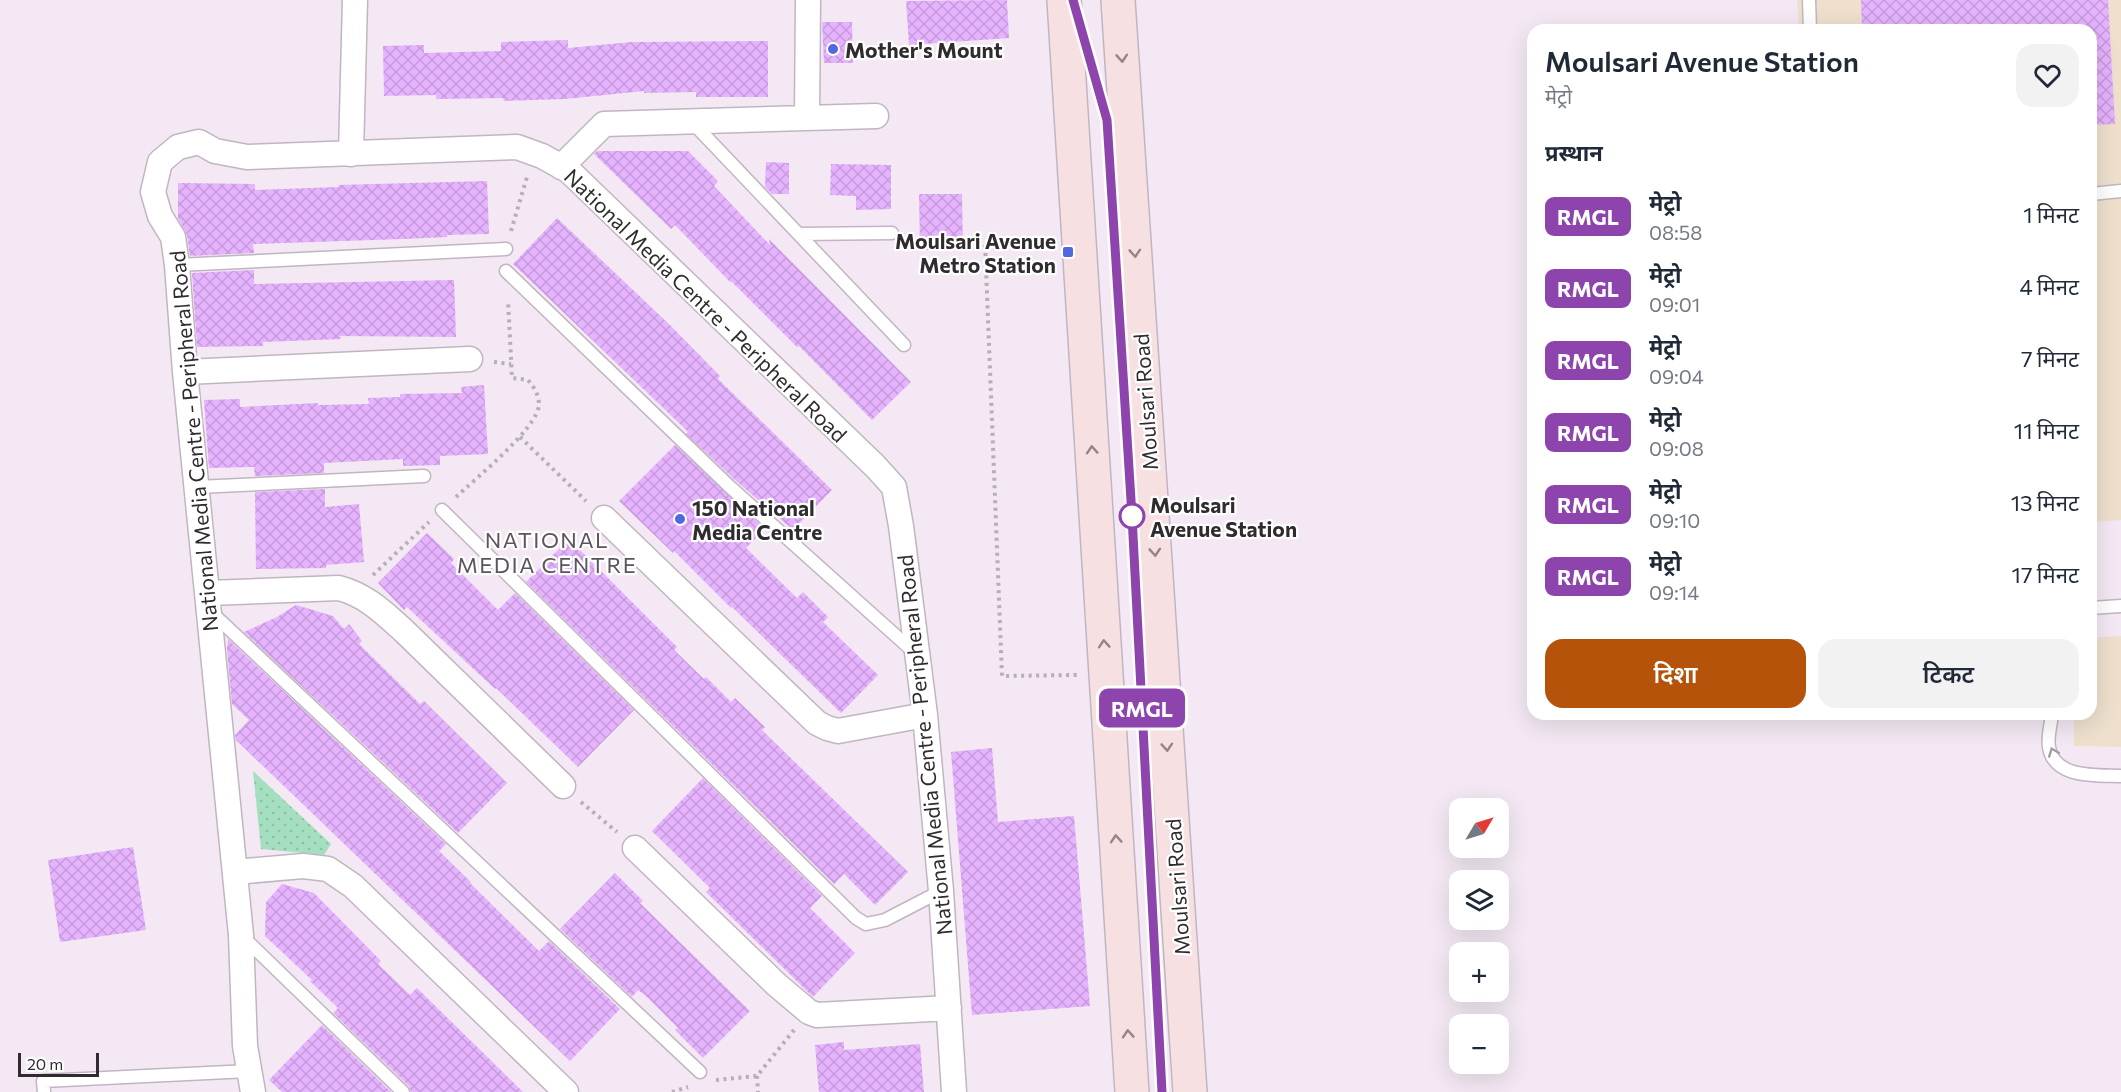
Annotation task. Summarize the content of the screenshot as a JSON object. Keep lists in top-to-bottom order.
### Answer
{
  "streets": {
    "street": ["National Media Centre - Peripheral Road", "Moulsari Road"]
  },
  "districts": ["NATIONAL MEDIA CENTRE"],
  "places": {
    "other": ["Mother's Mount", "Moulsari Avenue Station", "150 National Media Centre"],
    "transit": ["Moulsari Avenue Metro Station"]
  },
  "lines": ["metro line RMGL"],
  "scale_bar": "20 m",
  "north": "top right",
  "page": {
    "on_map": "RMGL",
    "heading": [
      ["Moulsari Avenue Station", "मेट्रो"],
      "प्रस्थान"
    ],
    "list": [
      {
        "mark": "RMGL",
        "name": "मेट्रो",
        "note": "08:58",
        "value": "1 मिनट"
      },
      {
        "mark": "RMGL",
        "name": "मेट्रो",
        "note": "09:01",
        "value": "4 मिनट"
      },
      {
        "mark": "RMGL",
        "name": "मेट्रो",
        "note": "09:04",
        "value": "7 मिनट"
      },
      {
        "mark": "RMGL",
        "name": "मेट्रो",
        "note": "09:08",
        "value": "11 मिनट"
      },
      {
        "mark": "RMGL",
        "name": "मेट्रो",
        "note": "09:10",
        "value": "13 मिनट"
      },
      {
        "mark": "RMGL",
        "name": "मेट्रो",
        "note": "09:14",
        "value": "17 मिनट"
      }
    ],
    "buttons": ["दिशा", "टिकट"],
    "map_buttons": ["+", "−"],
    "scale": "20 m"
  }
}
